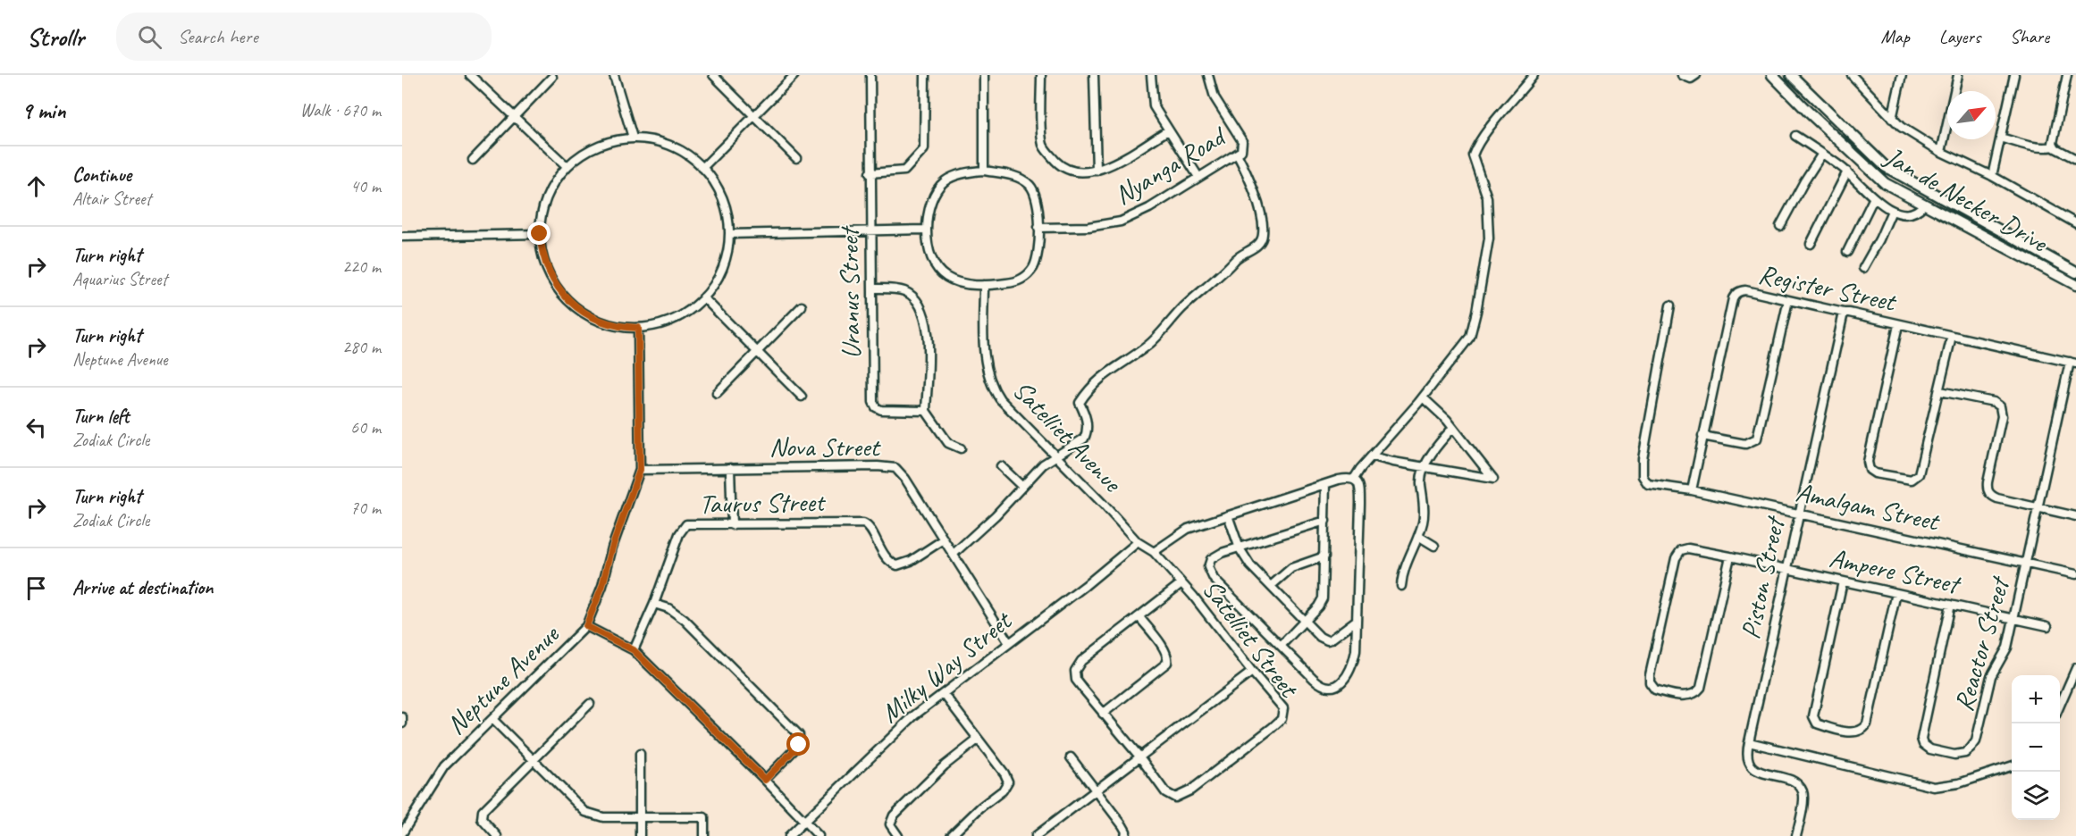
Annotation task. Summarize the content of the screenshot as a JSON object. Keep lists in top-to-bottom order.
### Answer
{
  "streets": {
    "main road": ["Jan de Necker Drive"],
    "street": [
      "Nyanga Road",
      "Register Street",
      "Uranus Street",
      "Satelliet Avenue",
      "Nova Street",
      "Taurus Street",
      "Amalgam Street",
      "Ampere Street",
      "Piston Street",
      "Satelliet Street",
      "Reactor Street",
      "Milky Way Street",
      "Neptune Avenue"
    ]
  },
  "crossings": [
    ["Nyanga Road", "Satelliet Avenue"],
    ["Register Street", "Amalgam Street"],
    ["Register Street", "Piston Street"],
    ["Register Street", "Reactor Street"],
    ["Satelliet Avenue", "Satelliet Street"],
    ["Satelliet Avenue", "Milky Way Street"],
    ["Nova Street", "Taurus Street"],
    ["Nova Street", "Milky Way Street"],
    ["Nova Street", "Neptune Avenue"],
    ["Amalgam Street", "Piston Street"],
    ["Amalgam Street", "Reactor Street"],
    ["Ampere Street", "Piston Street"],
    ["Ampere Street", "Reactor Street"],
    ["Satelliet Street", "Milky Way Street"]
  ],
  "north": "top right",
  "page": {
    "header": "Strollr",
    "search": "Search here",
    "nav": ["Map", "Layers", "Share"],
    "heading": ["9 min", "Walk · 670 m"],
    "list": [
      ["Continue", "Altair Street", "40 m"],
      ["Turn right", "Aquarius Street", "220 m"],
      ["Turn right", "Neptune Avenue", "280 m"],
      ["Turn left", "Zodiak Circle", "60 m"],
      ["Turn right", "Zodiak Circle", "70 m"],
      "Arrive at destination"
    ],
    "map_buttons": ["+", "−"]
  }
}
